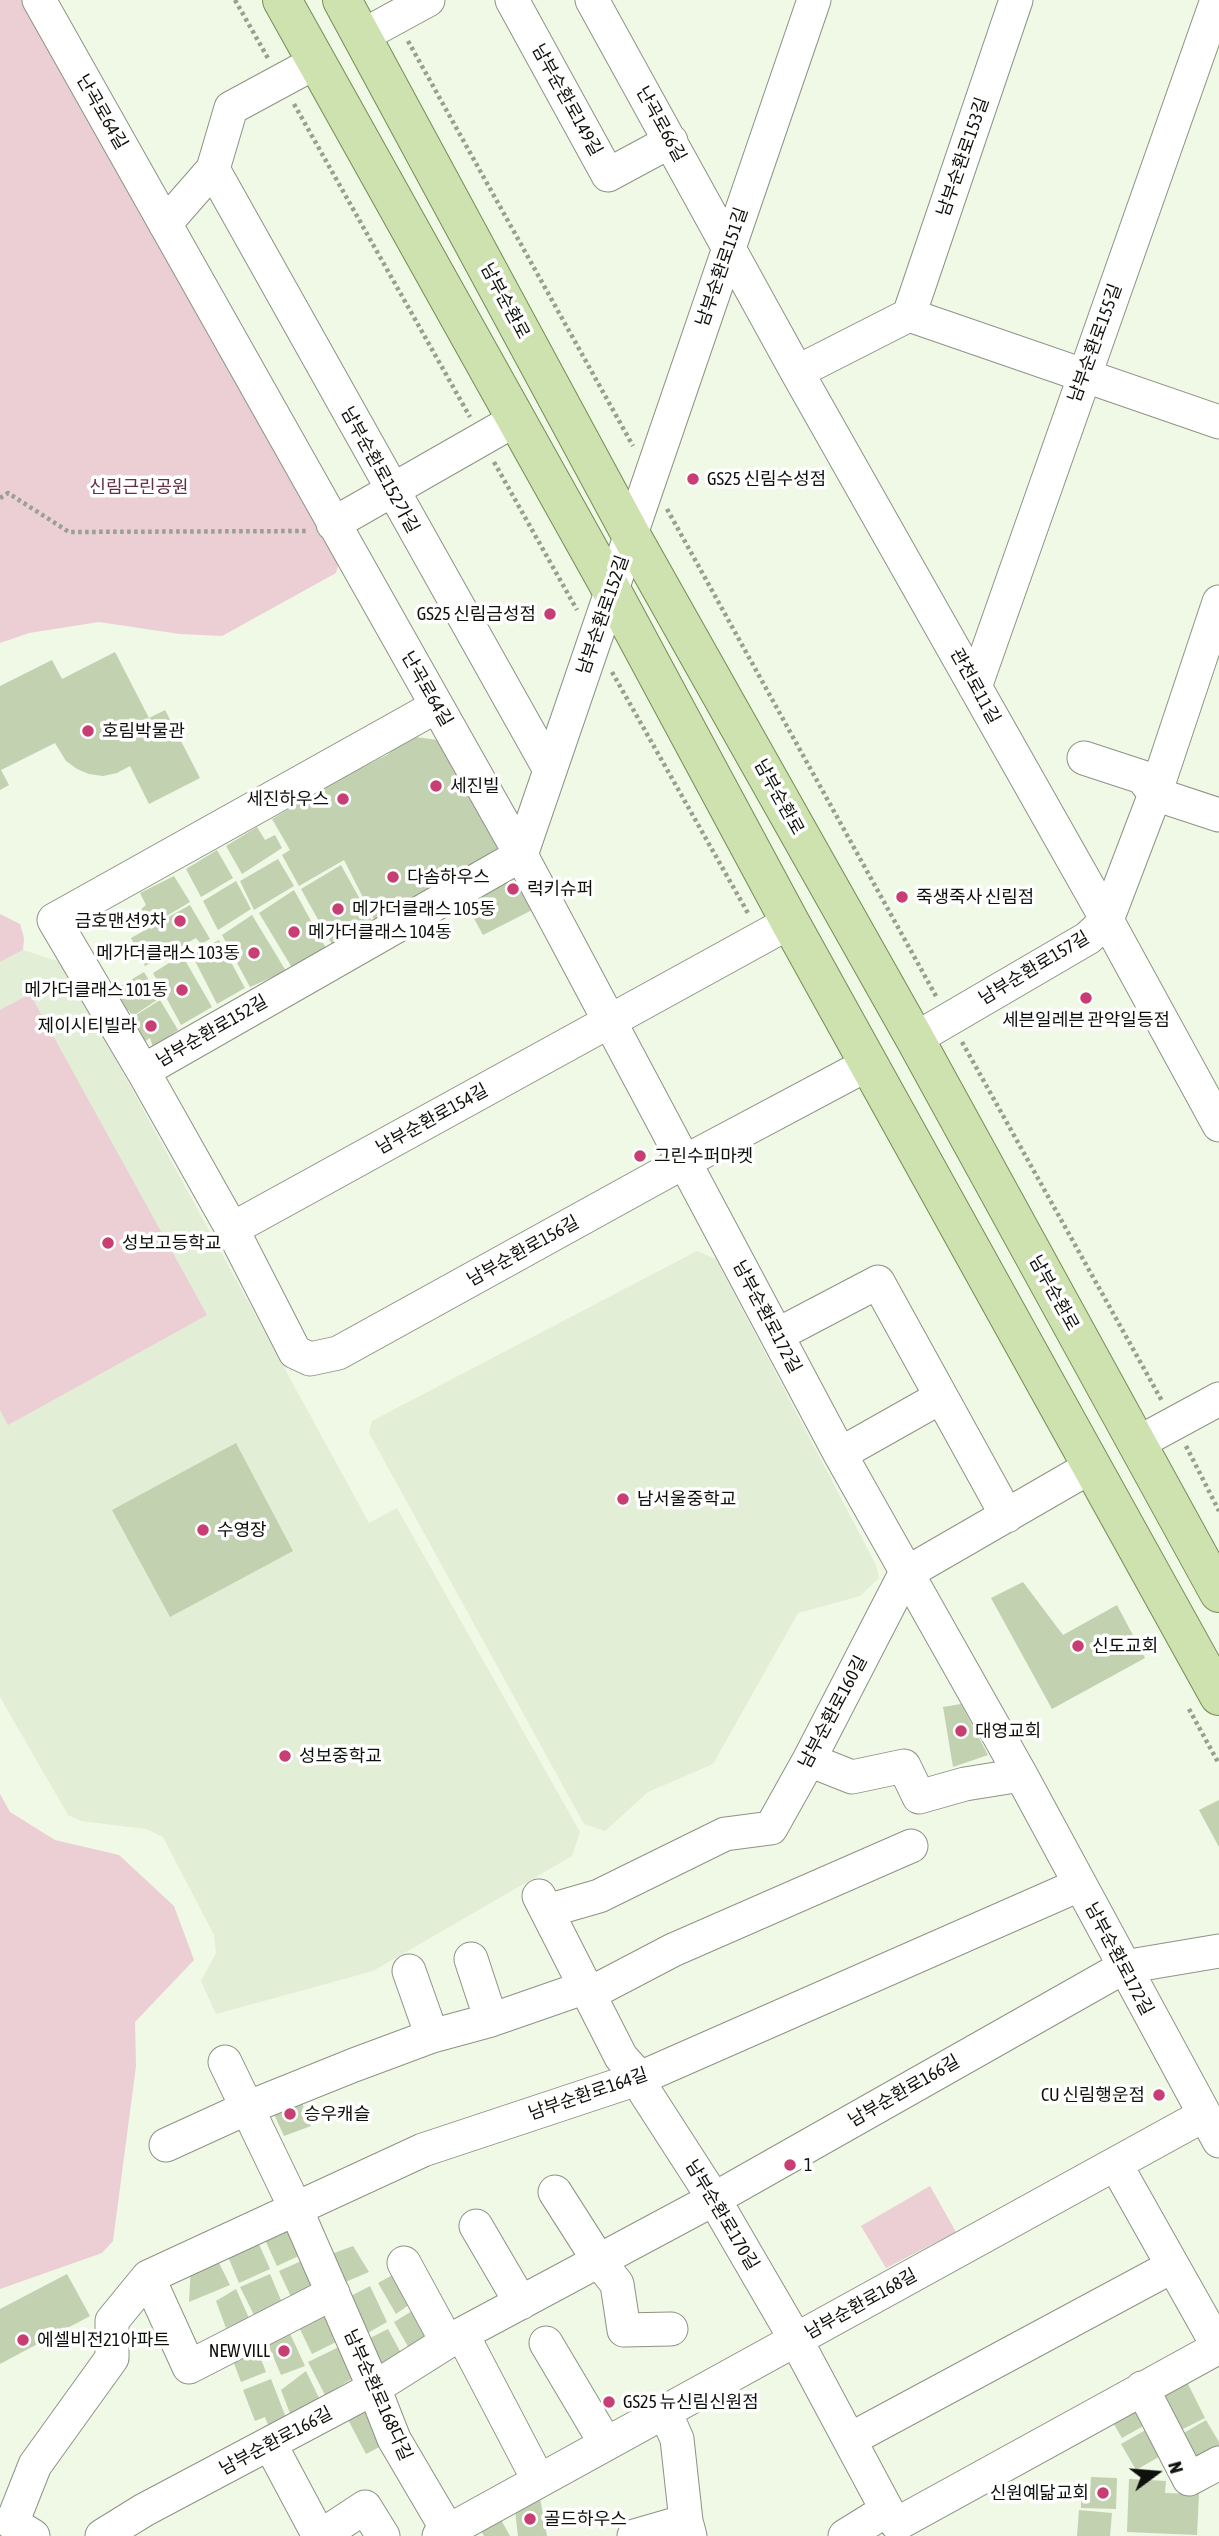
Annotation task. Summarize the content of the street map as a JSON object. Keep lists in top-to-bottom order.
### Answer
{
  "streets": {
    "main road": ["남부순환로"],
    "street": [
      "남부순환로149길",
      "난곡로64길",
      "난곡로66길",
      "남부순환로153길",
      "남부순환로151길",
      "남부순환로155길",
      "남부순환로152가길",
      "남부순환로152길",
      "관천로11길",
      "남부순환로157길",
      "남부순환로154길",
      "남부순환로156길",
      "남부순환로172길",
      "남부순환로160길",
      "남부순환로166길",
      "남부순환로164길",
      "남부순환로170길",
      "남부순환로168길",
      "남부순환로168다길"
    ]
  },
  "crossings": [
    ["남부순환로149길", "난곡로66길"],
    ["난곡로64길", "남부순환로152길"],
    ["난곡로64길", "남부순환로172길"],
    ["난곡로66길", "남부순환로151길"],
    ["난곡로66길", "관천로11길"],
    ["남부순환로151길", "남부순환로"],
    ["남부순환로151길", "남부순환로152길"],
    ["남부순환로151길", "관천로11길"],
    ["남부순환로", "남부순환로152길"],
    ["남부순환로", "남부순환로157길"],
    ["남부순환로155길", "관천로11길"],
    ["남부순환로152가길", "남부순환로152길"],
    ["남부순환로152길", "남부순환로172길"],
    ["관천로11길", "남부순환로157길"],
    ["남부순환로154길", "남부순환로156길"],
    ["남부순환로154길", "남부순환로172길"],
    ["남부순환로156길", "남부순환로172길"],
    ["남부순환로172길", "남부순환로160길"],
    ["남부순환로172길", "남부순환로166길"],
    ["남부순환로172길", "남부순환로164길"],
    ["남부순환로172길", "남부순환로168길"],
    ["남부순환로160길", "남부순환로170길"],
    ["남부순환로166길", "남부순환로170길"],
    ["남부순환로166길", "남부순환로168다길"],
    ["남부순환로164길", "남부순환로170길"],
    ["남부순환로164길", "남부순환로168다길"],
    ["남부순환로170길", "남부순환로168길"],
    ["남부순환로168길", "남부순환로168다길"]
  ],
  "parks": ["신림근린공원"],
  "places": [
    "GS25 신림수성점",
    "GS25 신림금성점",
    "호림박물관",
    "세진빌",
    "세진하우스",
    "다솜하우스",
    "럭키슈퍼",
    "죽생죽사 신림점",
    "메가더클래스 105동",
    "금호맨션9차",
    "메가더클래스 104동",
    "메가더클래스 103동",
    "메가더클래스 101동",
    "세븐일레븐 관악일등점",
    "제이시티빌라",
    "그린수퍼마켓",
    "성보고등학교",
    "남서울중학교",
    "수영장",
    "신도교회",
    "대영교회",
    "성보중학교",
    "CU 신림행운점",
    "승우캐슬",
    "1",
    "에셀비전21아파트",
    "NEW VILL",
    "GS25 뉴신림신원점",
    "신원예닮교회",
    "골드하우스"
  ],
  "north": "right"
}
